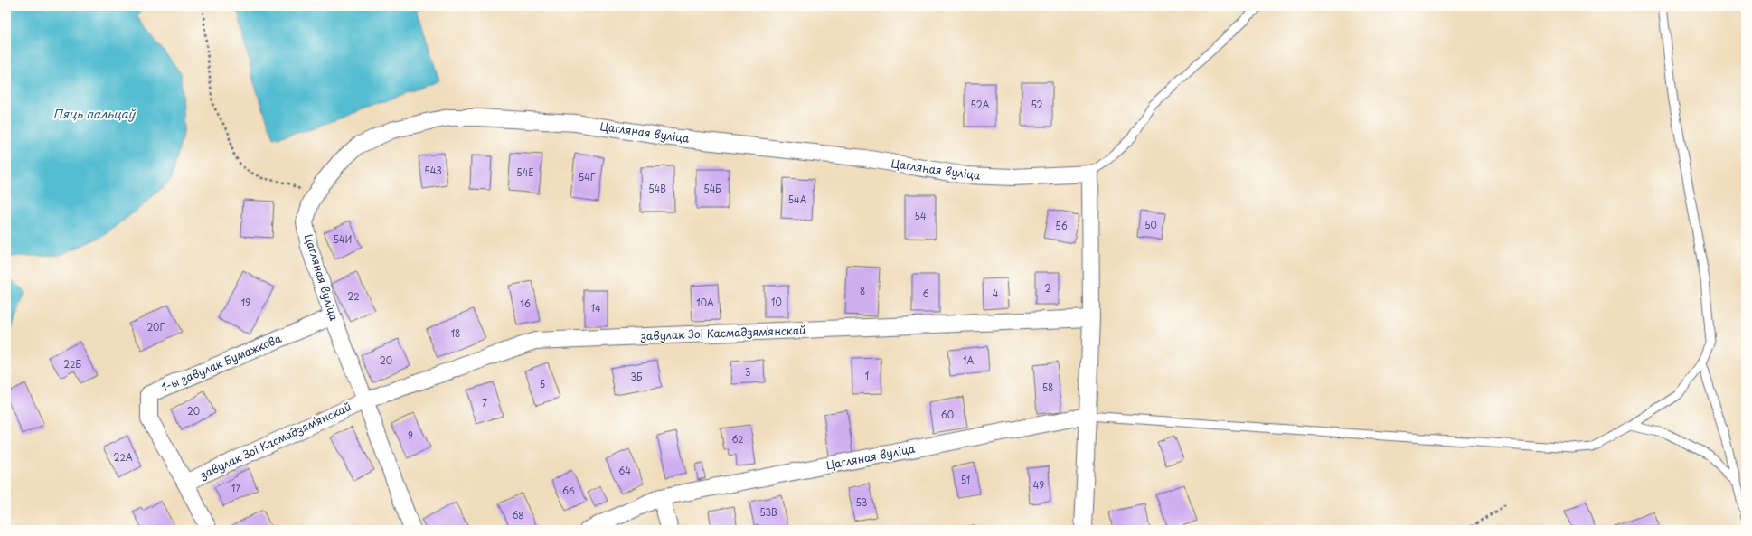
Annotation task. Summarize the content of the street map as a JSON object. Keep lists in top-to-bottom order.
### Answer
{
  "streets": {
    "street": ["Цагляная вуліца", "завулак Зоі Касмадзямʼянскай", "1-ы завулак Бумажкова"]
  },
  "crossings": [
    ["Цагляная вуліца", "завулак Зоі Касмадзямʼянскай"],
    ["Цагляная вуліца", "1-ы завулак Бумажкова"],
    ["завулак Зоі Касмадзямʼянскай", "1-ы завулак Бумажкова"]
  ],
  "water": ["Пяць пальцаў"],
  "house_numbers": [
    "52А",
    "52",
    "54З",
    "54Е",
    "54Г",
    "54В",
    "54Б",
    "54А",
    "54",
    "50",
    "56",
    "54И",
    "2",
    "8",
    "6",
    "4",
    "22",
    "10",
    "19",
    "10А",
    "16",
    "14",
    "20Г",
    "18",
    "20",
    "1А",
    "22Б",
    "3",
    "1",
    "3Б",
    "5",
    "58",
    "7",
    "20",
    "60",
    "9",
    "62",
    "22А",
    "64",
    "51",
    "49",
    "17",
    "66",
    "53",
    "53В",
    "68"
  ]
}
